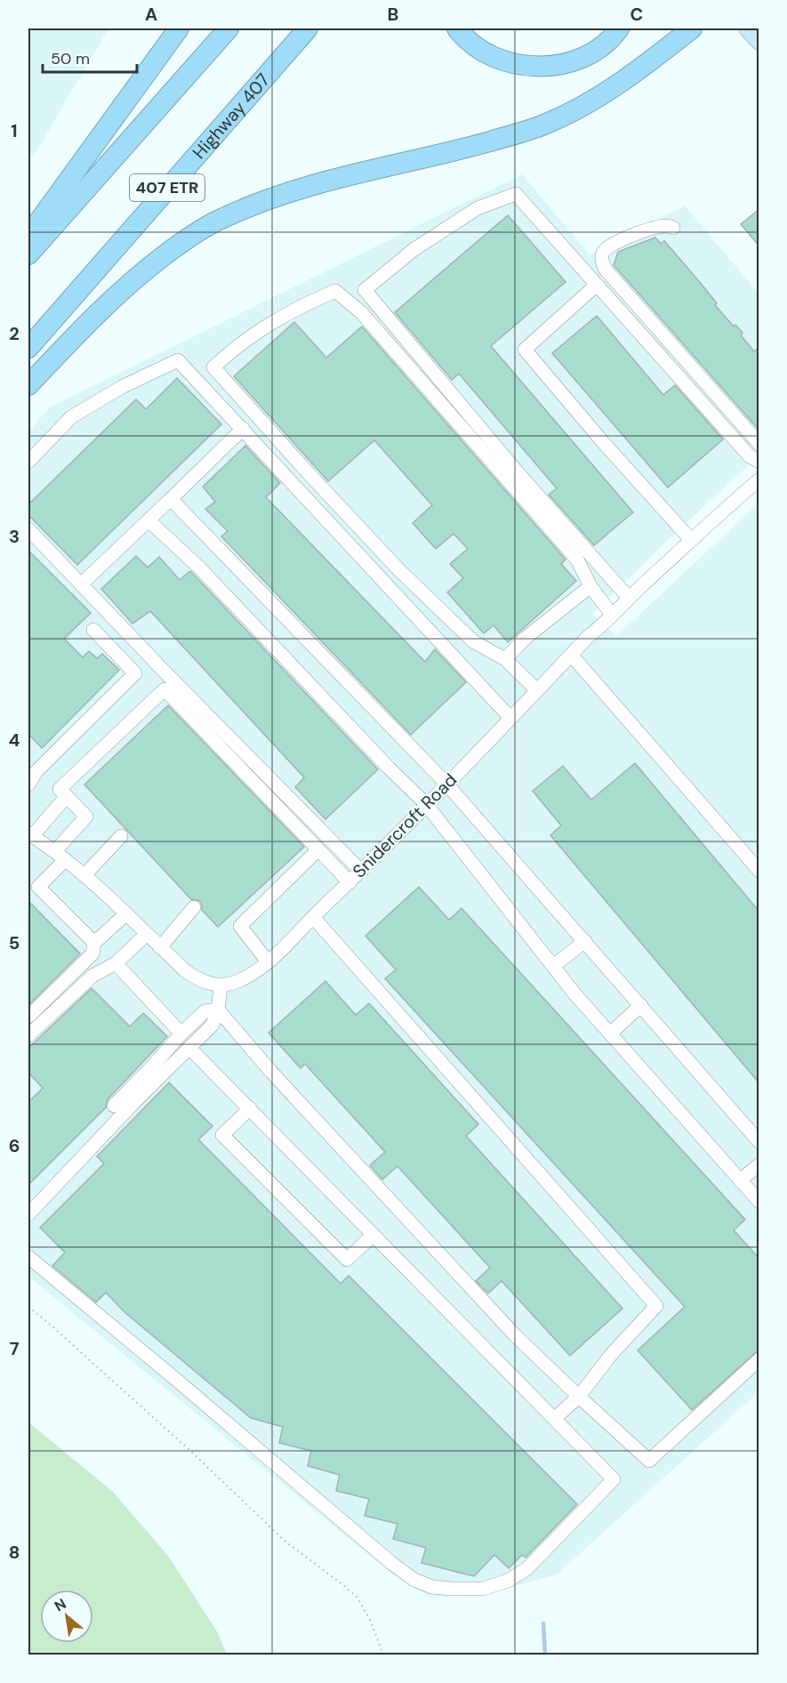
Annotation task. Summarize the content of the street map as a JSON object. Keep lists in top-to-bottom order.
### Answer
{
  "streets": {
    "highway": ["Highway 407", "407 ETR"],
    "street": ["Snidercroft Road"]
  },
  "scale_bar": "50 m",
  "north": "top left",
  "grid": {
    "columns": ["A", "B", "C"],
    "rows": [
      "1",
      "2",
      "3",
      "4",
      "5",
      "6",
      "7",
      "8"
    ]
  }
}
